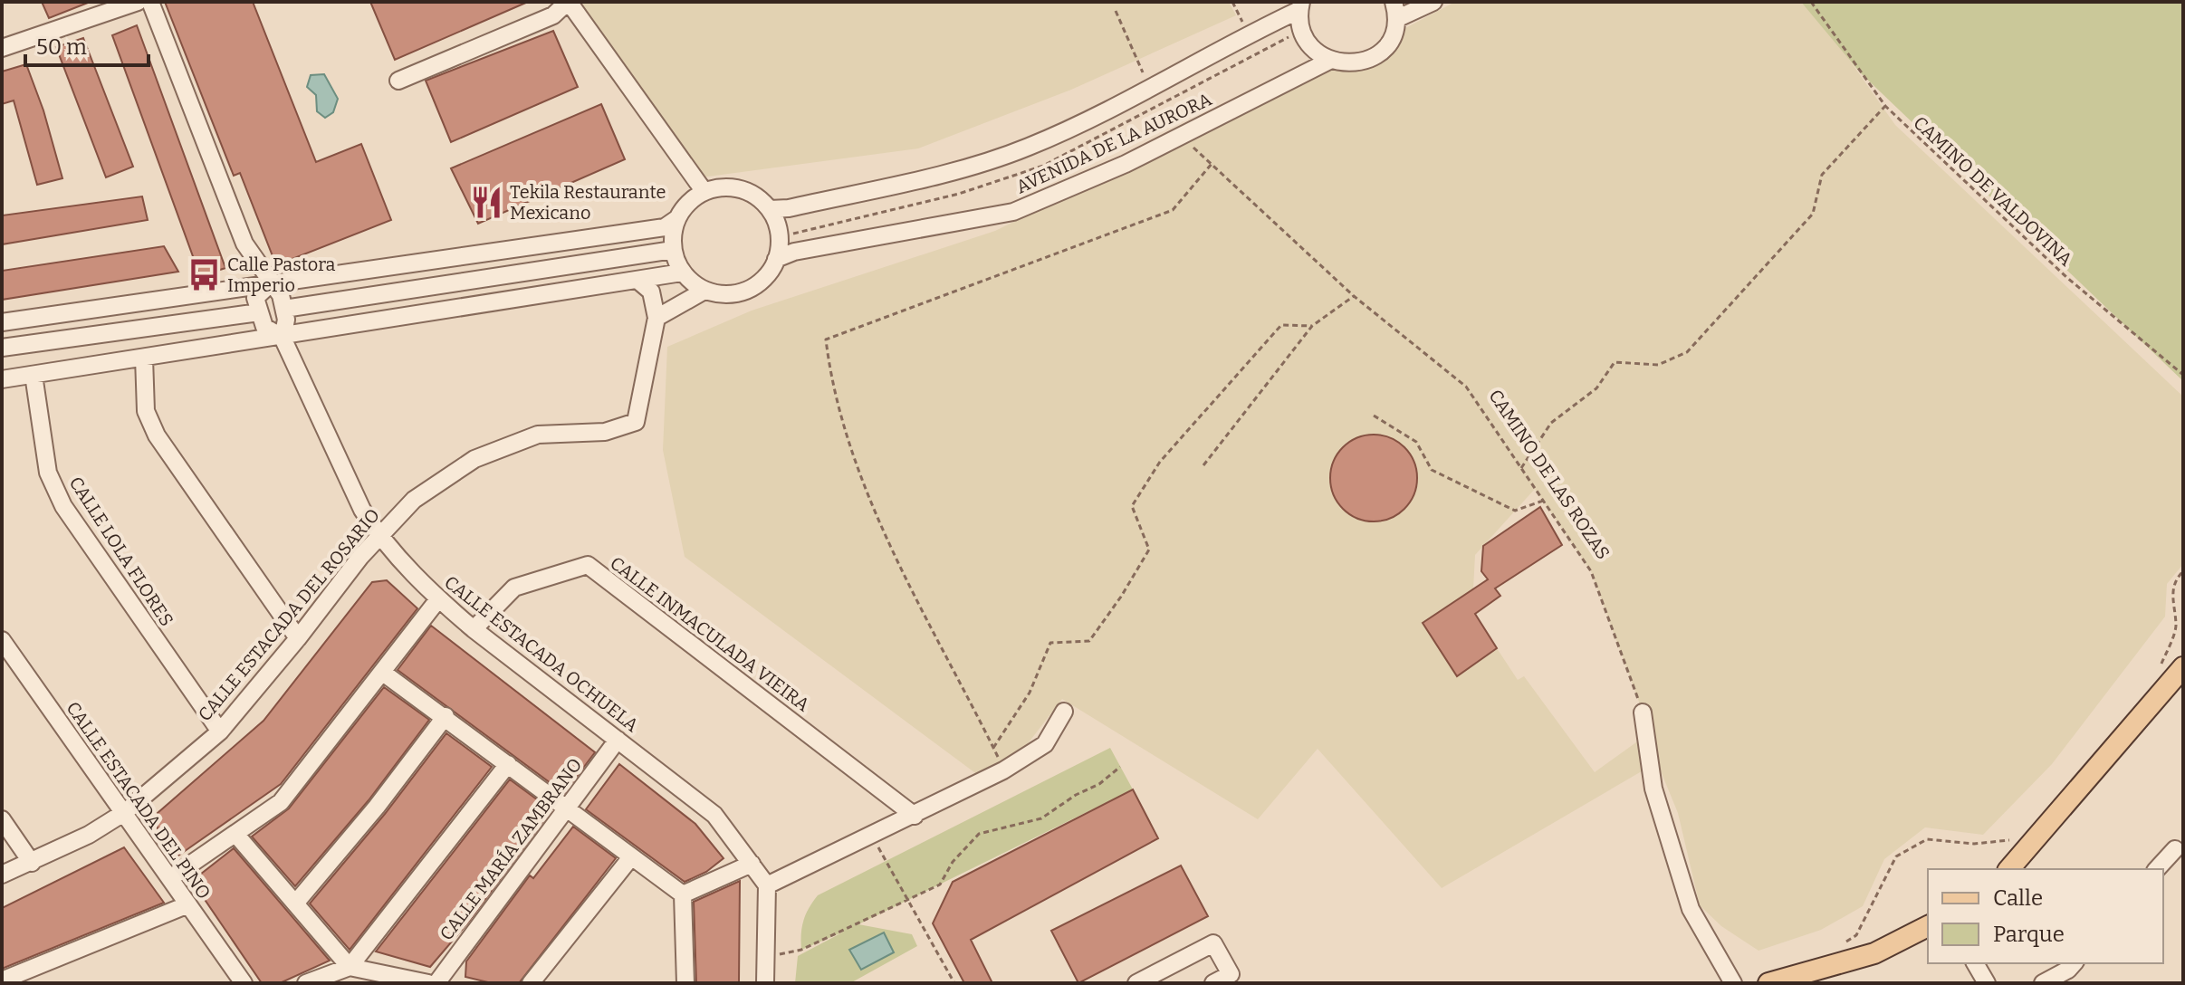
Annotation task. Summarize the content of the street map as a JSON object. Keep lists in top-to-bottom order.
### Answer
{
  "streets": {
    "street": [
      "AVENIDA DE LA AURORA",
      "CALLE LOLA FLORES",
      "CALLE ESTACADA DEL ROSARIO",
      "CALLE INMACULADA VIEIRA",
      "CALLE ESTACADA OCHUELA",
      "CALLE ESTACADA DEL PINO",
      "CALLE MARÍA ZAMBRANO"
    ],
    "path": ["CAMINO DE VALDOVINA", "CAMINO DE LAS ROZAS"]
  },
  "crossings": [
    ["AVENIDA DE LA AURORA", "CAMINO DE LAS ROZAS"],
    ["CALLE LOLA FLORES", "CALLE ESTACADA DEL ROSARIO"],
    ["CALLE ESTACADA DEL ROSARIO", "CALLE ESTACADA OCHUELA"],
    ["CALLE ESTACADA DEL ROSARIO", "CALLE ESTACADA DEL PINO"],
    ["CALLE INMACULADA VIEIRA", "CALLE ESTACADA OCHUELA"],
    ["CALLE ESTACADA OCHUELA", "CALLE MARÍA ZAMBRANO"]
  ],
  "places": {
    "restaurant": ["Tekila Restaurante Mexicano"],
    "bus stop": ["Calle Pastora Imperio"]
  },
  "legend": ["Calle", "Parque"],
  "scale_bar": "50 m"
}
